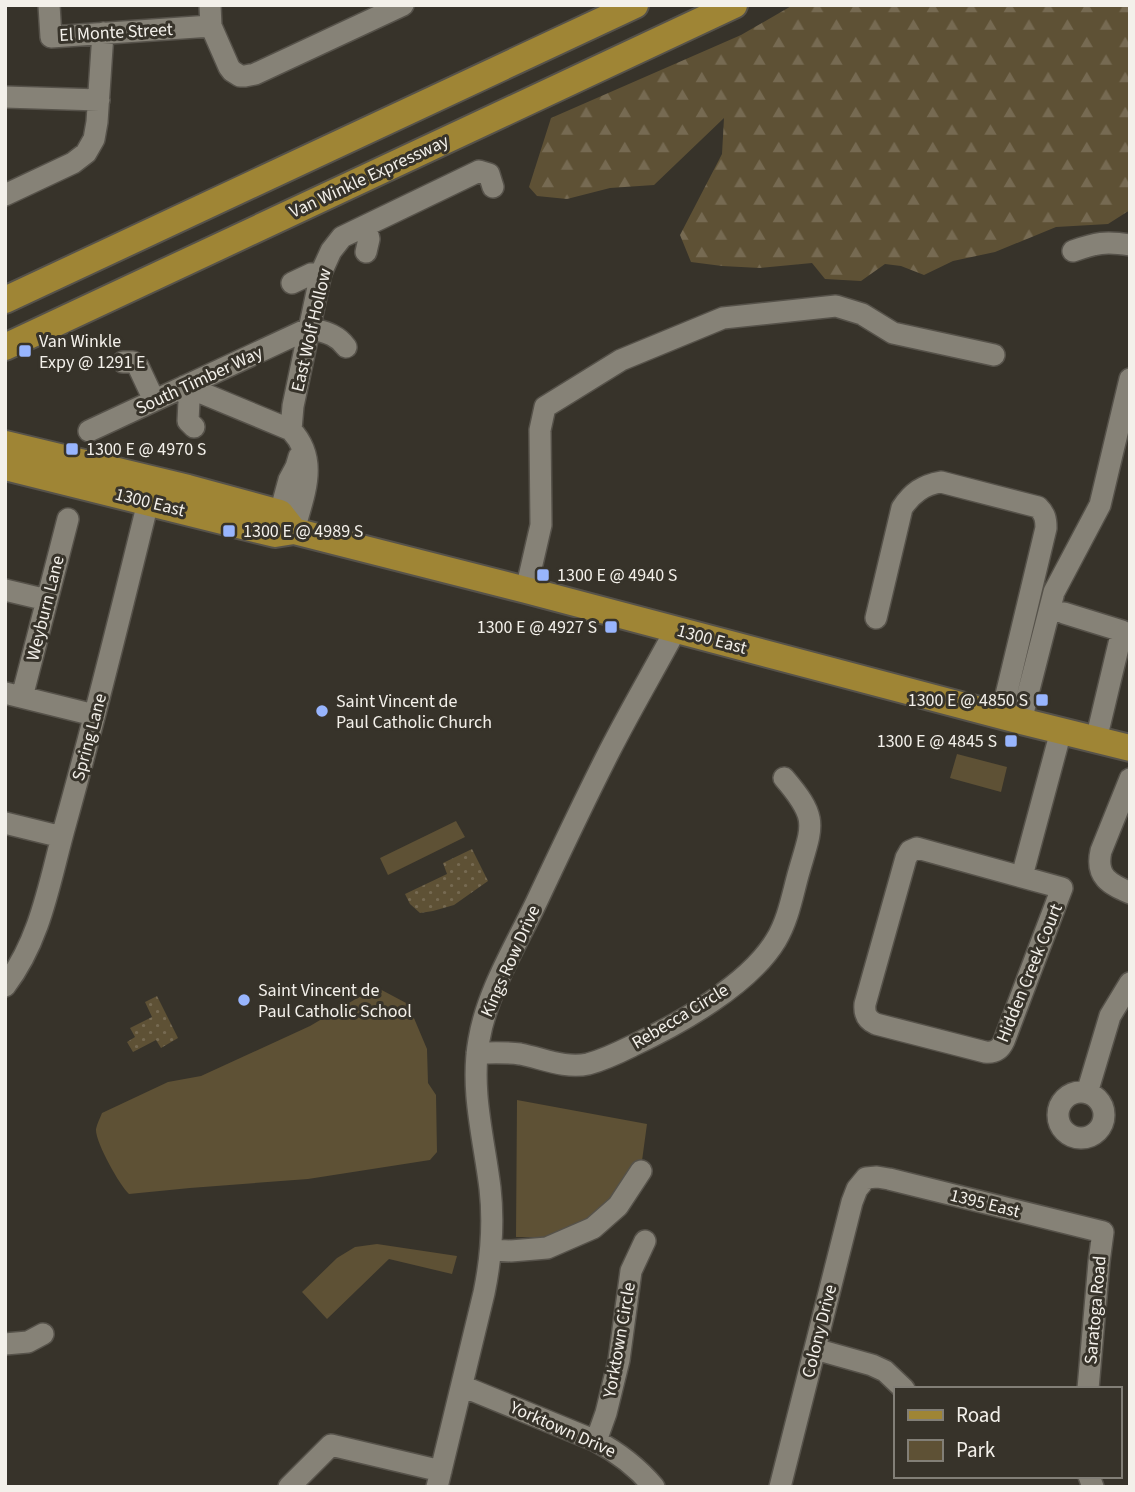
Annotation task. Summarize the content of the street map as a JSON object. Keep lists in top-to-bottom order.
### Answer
{
  "streets": {
    "main road": ["Van Winkle Expressway", "1300 East"],
    "street": [
      "El Monte Street",
      "East Wolf Hollow",
      "South Timber Way",
      "Weyburn Lane",
      "Spring Lane",
      "Kings Row Drive",
      "Hidden Creek Court",
      "Rebecca Circle",
      "1395 East",
      "Saratoga Road",
      "Colony Drive",
      "Yorktown Circle",
      "Yorktown Drive"
    ]
  },
  "crossings": [
    ["East Wolf Hollow", "South Timber Way"],
    ["1300 East", "Spring Lane"],
    ["1300 East", "Kings Row Drive"],
    ["Kings Row Drive", "Rebecca Circle"],
    ["Kings Row Drive", "Yorktown Drive"],
    ["1395 East", "Saratoga Road"],
    ["1395 East", "Colony Drive"],
    ["Yorktown Circle", "Yorktown Drive"]
  ],
  "places": {
    "transit": [
      "Van Winkle Expy @ 1291 E",
      "1300 E @ 4970 S",
      "1300 E @ 4989 S",
      "1300 E @ 4940 S",
      "1300 E @ 4927 S",
      "1300 E @ 4850 S",
      "1300 E @ 4845 S"
    ],
    "other": ["Saint Vincent de Paul Catholic Church", "Saint Vincent de Paul Catholic School"]
  },
  "legend": ["Road", "Park"]
}
